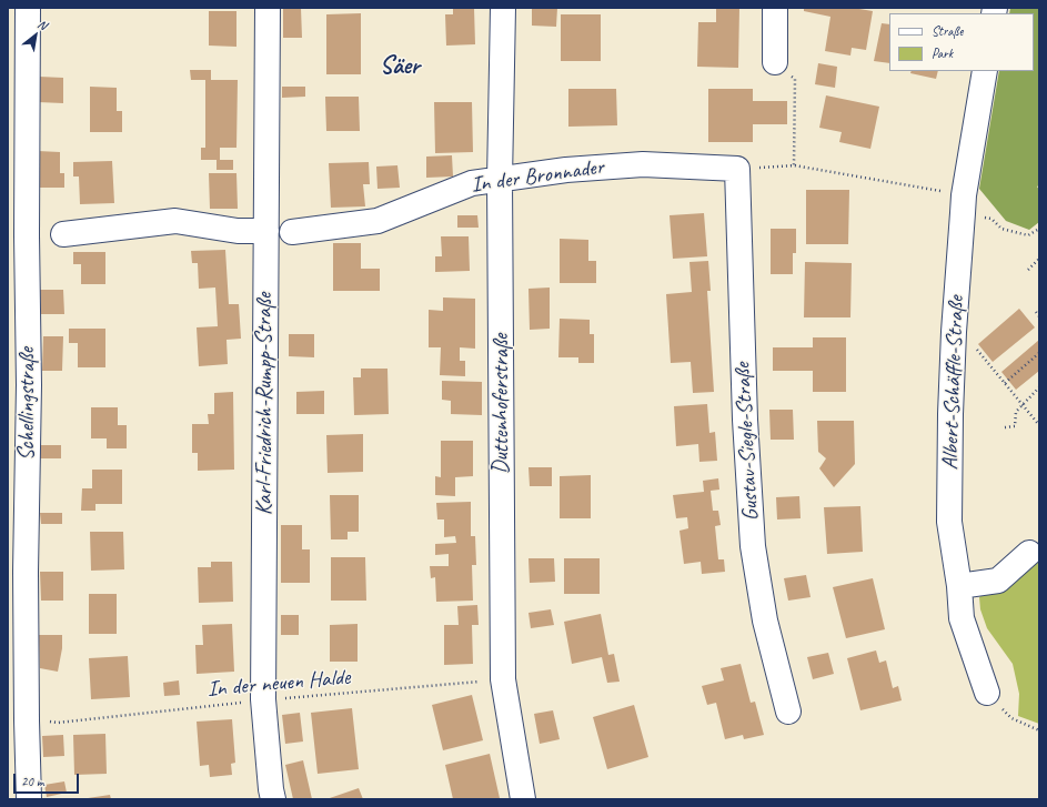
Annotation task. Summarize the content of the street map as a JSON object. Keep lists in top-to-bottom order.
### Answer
{
  "streets": {
    "street": [
      "In der Bronnader",
      "Albert-Schäffle-Straße",
      "Schellingstraße",
      "Karl-Friedrich-Rumpp-Straße",
      "Duttenhoferstraße",
      "Gustav-Siegle-Straße"
    ],
    "path": ["In der neuen Halde"]
  },
  "crossings": [
    ["In der Bronnader", "Duttenhoferstraße"],
    ["In der Bronnader", "Gustav-Siegle-Straße"],
    ["Karl-Friedrich-Rumpp-Straße", "In der neuen Halde"],
    ["Duttenhoferstraße", "In der neuen Halde"]
  ],
  "districts": ["Säer"],
  "legend": ["Straße", "Park"],
  "scale_bar": "20 m",
  "north": "top right"
}
